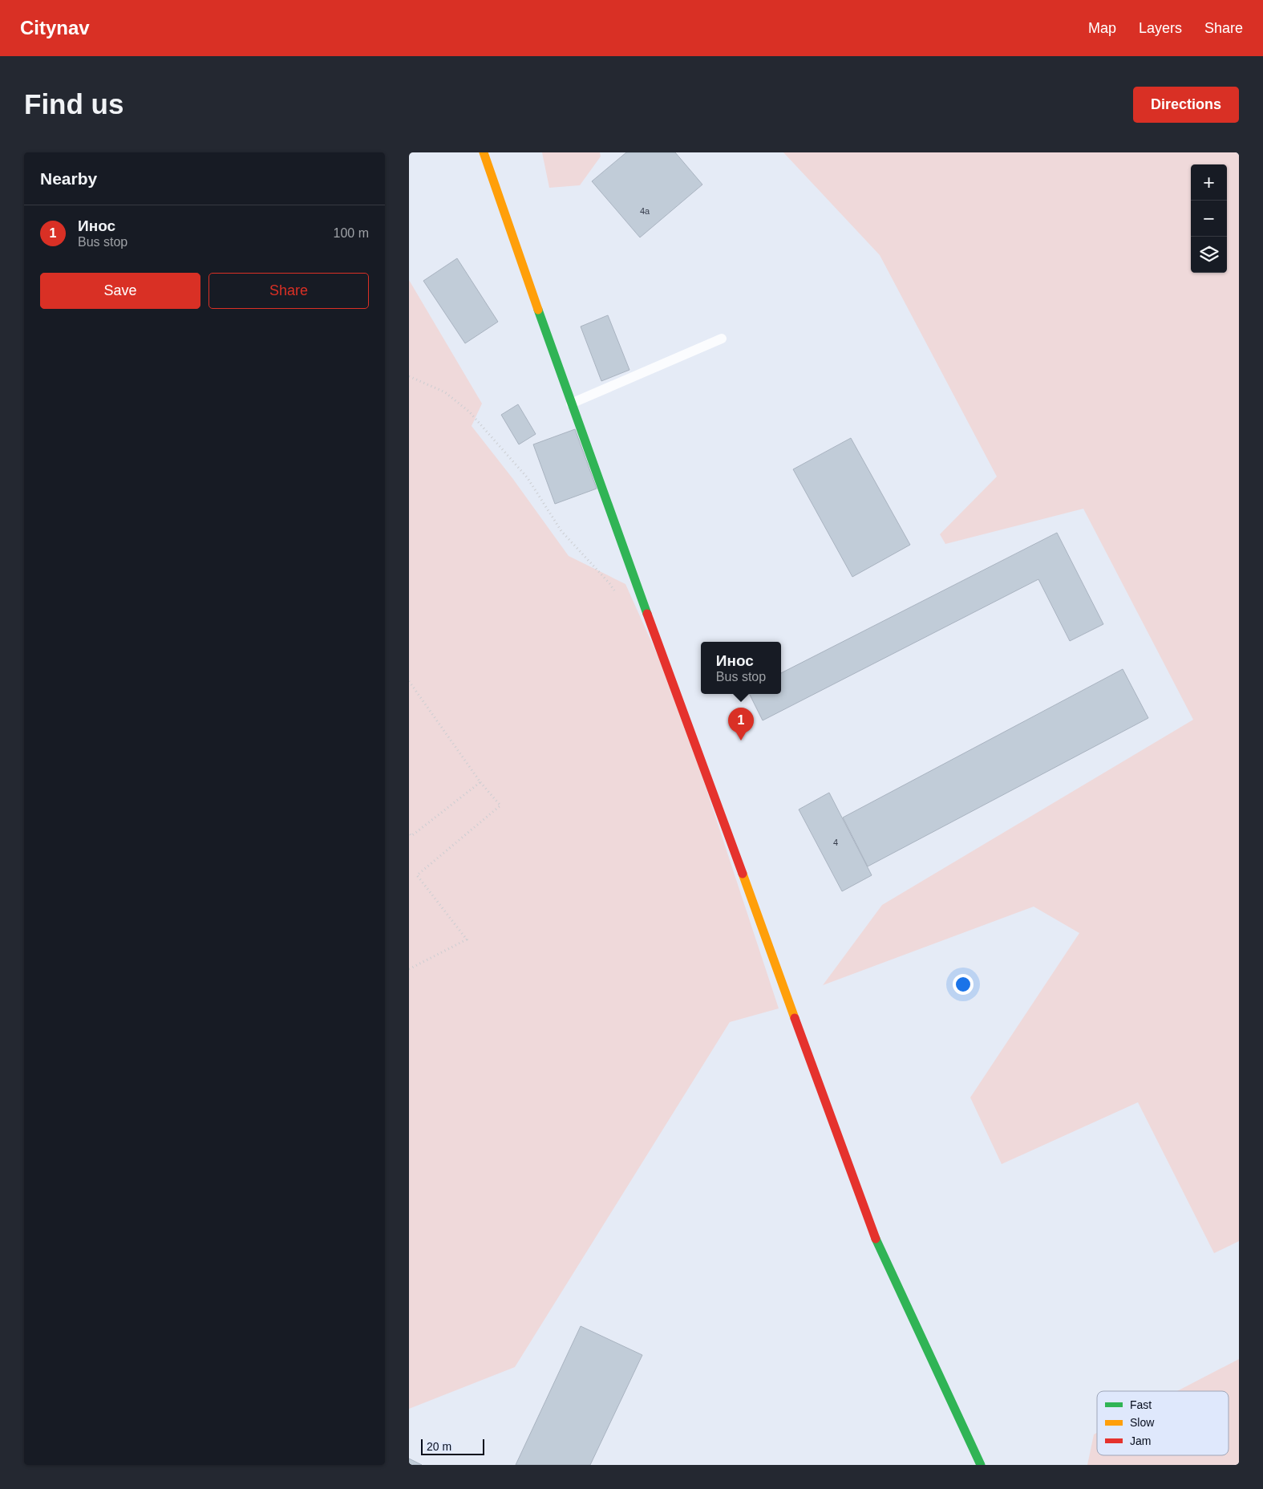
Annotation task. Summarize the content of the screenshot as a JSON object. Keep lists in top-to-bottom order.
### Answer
{
  "house_numbers": ["4a", "4"],
  "legend": ["Fast", "Slow", "Jam"],
  "scale_bar": "20 m",
  "page": {
    "header": "Citynav",
    "nav": ["Map", "Layers", "Share"],
    "buttons": [
      "Directions",
      ["Save", "Share"]
    ],
    "title": "Find us",
    "heading": "Nearby",
    "map_buttons": ["+", "−"],
    "list": [
      {
        "mark": "1",
        "name": "Инос",
        "note": "Bus stop",
        "value": "100 m"
      }
    ],
    "popup": ["Инос", "Bus stop"],
    "pins": "1",
    "scale": "20 m"
  }
}
